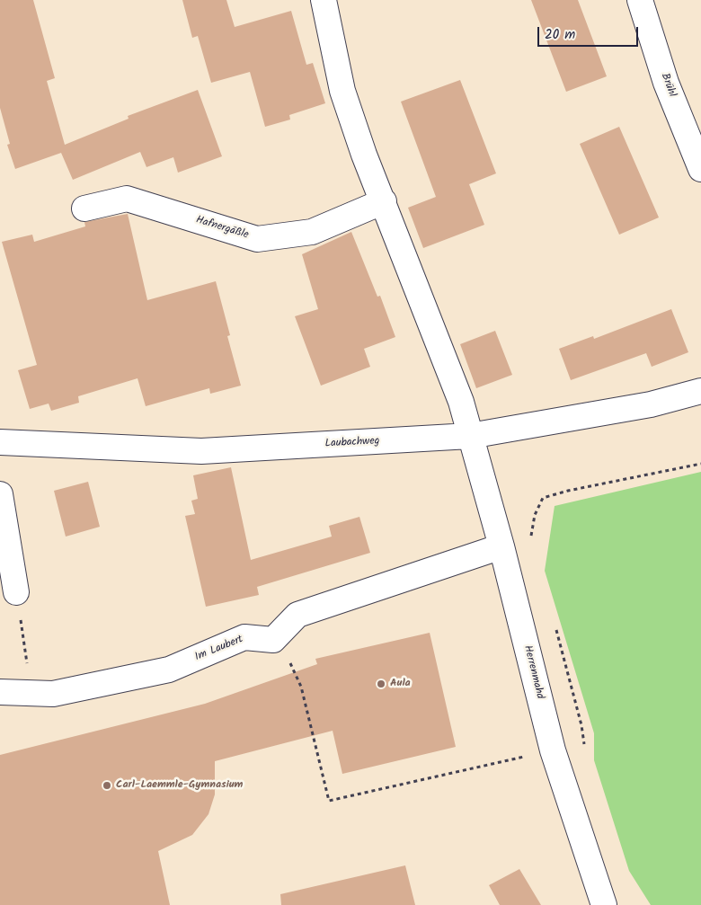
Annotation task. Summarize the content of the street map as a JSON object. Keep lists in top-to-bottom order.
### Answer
{
  "streets": {
    "street": [
      "Brühl",
      "Hafnergäßle",
      "Laubachweg",
      "Im Laubert",
      "Herrenmahd"
    ]
  },
  "crossings": [
    ["Laubachweg", "Herrenmahd"]
  ],
  "places": ["Aula", "Carl-Laemmle-Gymnasium"],
  "scale_bar": "20 m"
}
